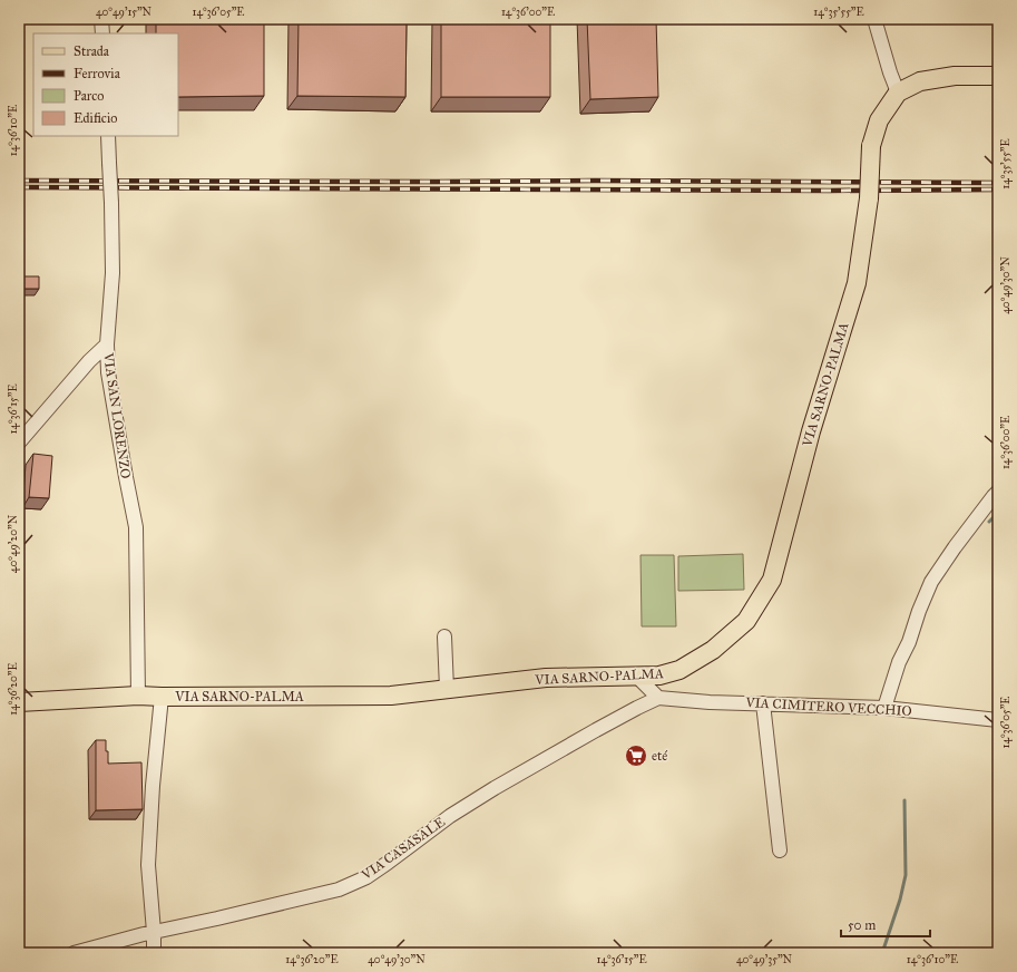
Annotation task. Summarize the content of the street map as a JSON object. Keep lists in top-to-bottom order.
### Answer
{
  "streets": {
    "main road": ["VIA SARNO-PALMA"],
    "street": ["VIA SAN LORENZO", "VIA CIMITERO VECCHIO", "VIA CASASALE"]
  },
  "crossings": [
    ["VIA SARNO-PALMA", "VIA SAN LORENZO"],
    ["VIA CIMITERO VECCHIO", "VIA CASASALE"]
  ],
  "places": {
    "supermarket": ["eté"]
  },
  "legend": [
    "Strada",
    "Ferrovia",
    "Parco",
    "Edificio"
  ],
  "scale_bar": "50 m",
  "coordinates": [
    "40°49'15\"N",
    "14°36'05\"E",
    "14°36'00\"E",
    "14°35'55\"E",
    "14°36'10\"E",
    "40°49'30\"N",
    "14°36'15\"E",
    "40°49'20\"N",
    "14°36'20\"E",
    "40°49'35\"N"
  ]
}
